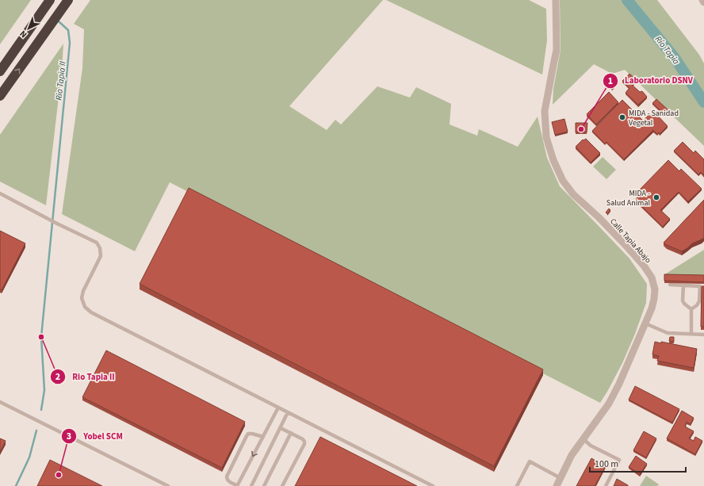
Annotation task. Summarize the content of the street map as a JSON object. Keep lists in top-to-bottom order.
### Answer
{
  "streets": {
    "street": ["Calle Tapia Abajo"]
  },
  "water": ["Río Tapia", "Rio Tapia II"],
  "places": [
    "MIDA - Sanidad Vegetal",
    "Laboratorio DSNV",
    "MIDA - Salud Animal",
    "Rio Tapia II",
    "Yobel SCM"
  ],
  "scale_bar": "100 m",
  "north": "bottom left"
}
